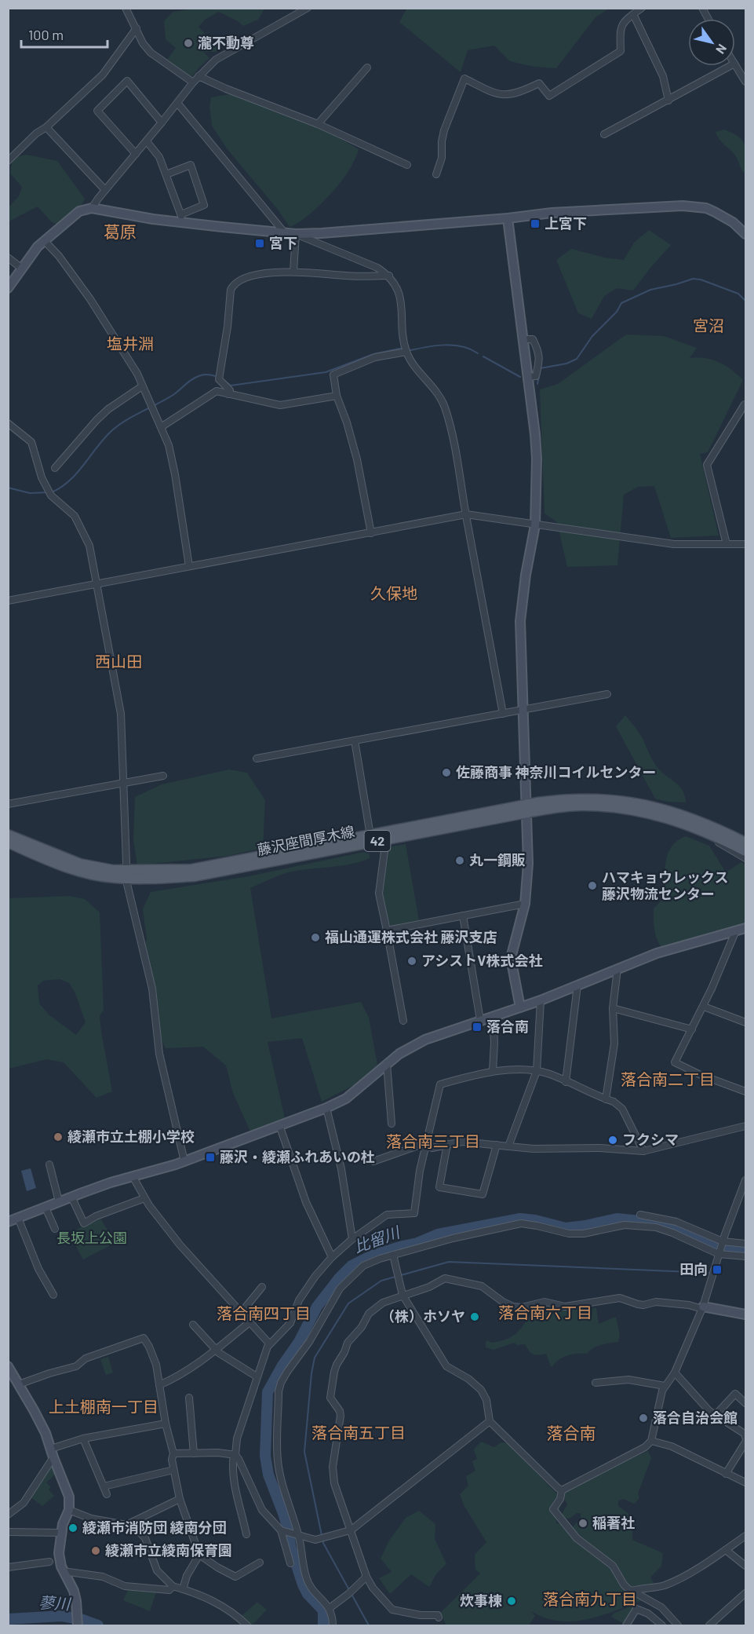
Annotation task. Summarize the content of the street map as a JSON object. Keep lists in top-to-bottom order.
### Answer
{
  "streets": {
    "main road": ["藤沢座間厚木線", "42"]
  },
  "districts": [
    "葛原",
    "宮沼",
    "塩井淵",
    "久保地",
    "西山田",
    "落合南二丁目",
    "落合南三丁目",
    "落合南六丁目",
    "落合南四丁目",
    "上土棚南一丁目",
    "落合南五丁目",
    "落合南",
    "落合南九丁目"
  ],
  "water": ["比留川", "蓼川"],
  "parks": ["長坂上公園"],
  "places": {
    "other": [
      "瀧不動尊",
      "佐藤商事 神奈川コイルセンター",
      "丸一鋼販",
      "ハマキョウレックス 藤沢物流センター",
      "福山通運株式会社 藤沢支店",
      "アシストV株式会社",
      "綾瀬市立土棚小学校",
      "フクシマ",
      "（株）ホソヤ",
      "落合自治会館",
      "稲著社",
      "綾瀬市消防団 綾南分団",
      "綾瀬市立綾南保育園",
      "炊事棟"
    ],
    "transit": [
      "上宮下",
      "宮下",
      "落合南",
      "藤沢・綾瀬ふれあいの杜",
      "田向"
    ]
  },
  "scale_bar": "100 m",
  "north": "bottom right"
}
